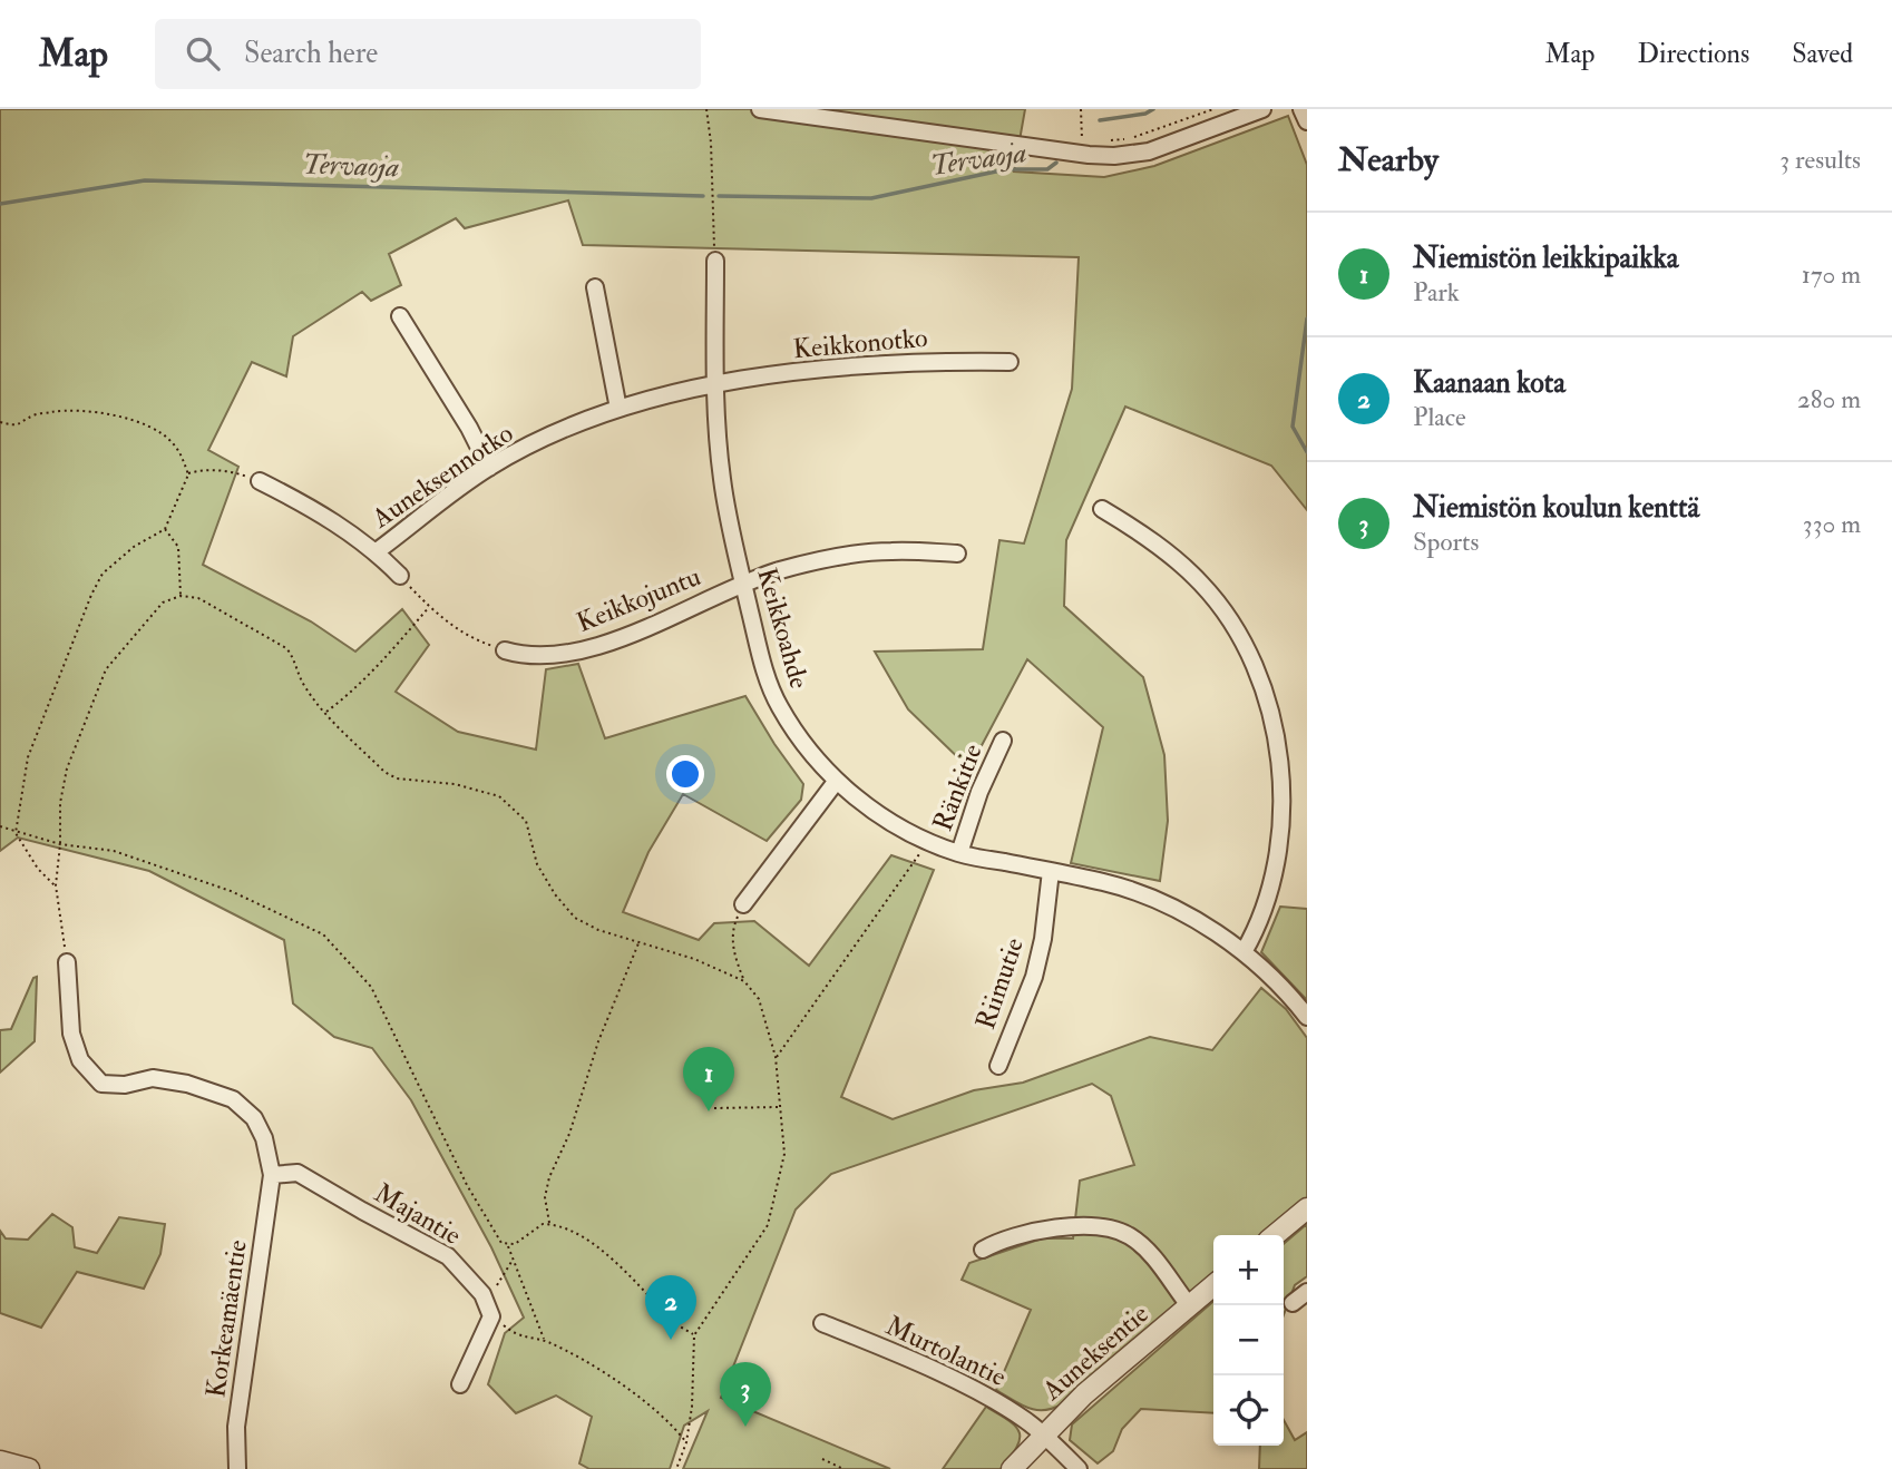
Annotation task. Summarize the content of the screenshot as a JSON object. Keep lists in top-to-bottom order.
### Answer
{
  "streets": {
    "street": [
      "Keikkonotko",
      "Auneksennotko",
      "Keikkojuntu",
      "Keikkoahde",
      "Ränkitie",
      "Riimutie",
      "Majantie",
      "Korkeamäentie",
      "Murtolantie",
      "Auneksentie"
    ]
  },
  "crossings": [
    ["Keikkonotko", "Auneksennotko"],
    ["Keikkonotko", "Keikkoahde"],
    ["Auneksennotko", "Keikkoahde"],
    ["Keikkojuntu", "Keikkoahde"],
    ["Keikkoahde", "Ränkitie"],
    ["Keikkoahde", "Riimutie"],
    ["Majantie", "Korkeamäentie"],
    ["Murtolantie", "Auneksentie"]
  ],
  "water": ["Tervaoja"],
  "page": {
    "header": "Map",
    "search": "Search here",
    "nav": ["Map", "Directions", "Saved"],
    "heading": ["Nearby", "3 results"],
    "list": [
      {
        "mark": "1",
        "name": "Niemistön leikkipaikka",
        "note": "Park",
        "value": "170 m"
      },
      {
        "mark": "2",
        "name": "Kaanaan kota",
        "note": "Place",
        "value": "280 m"
      },
      {
        "mark": "3",
        "name": "Niemistön koulun kenttä",
        "note": "Sports",
        "value": "330 m"
      }
    ],
    "pins": ["1", "2", "3"],
    "map_buttons": ["+", "−"]
  }
}
